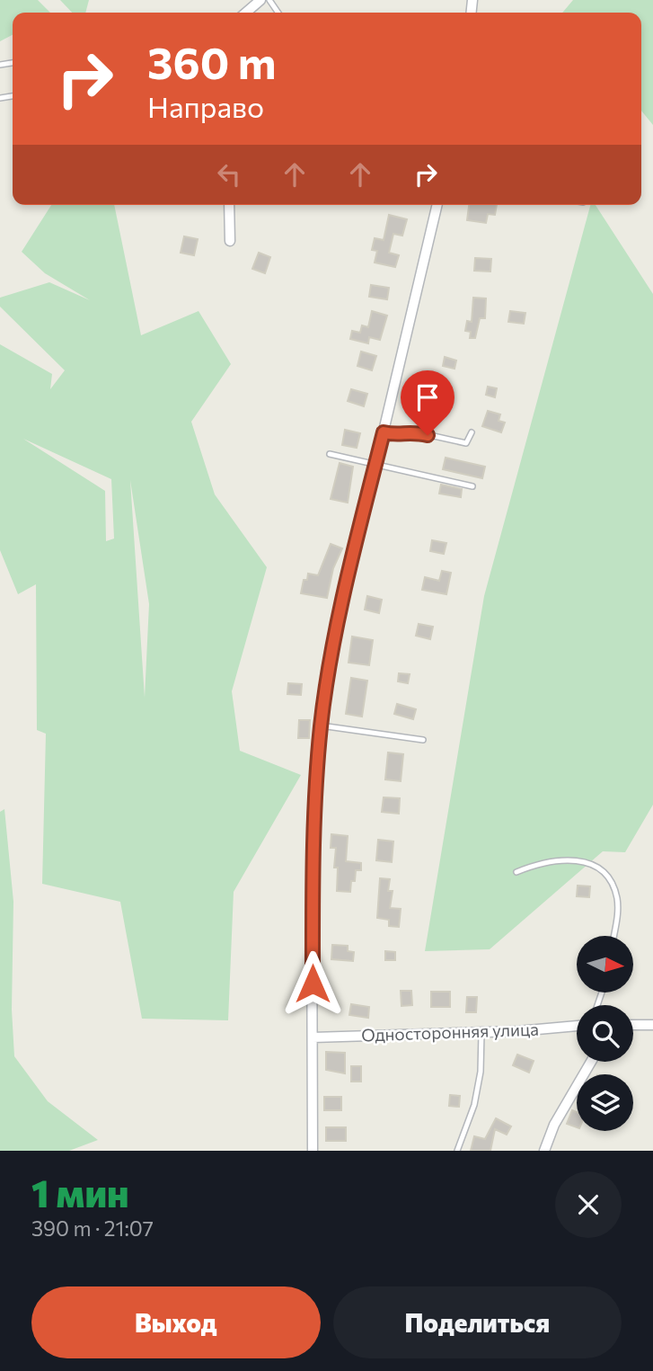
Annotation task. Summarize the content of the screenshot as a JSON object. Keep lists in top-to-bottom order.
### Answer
{
  "streets": {
    "street": ["Односторонняя улица"]
  },
  "north": "right",
  "page": {
    "turn": ["360 m", "Направо"],
    "heading": ["1 мин", "390 m · 21:07"],
    "buttons": ["Выход", "Поделиться"]
  }
}
